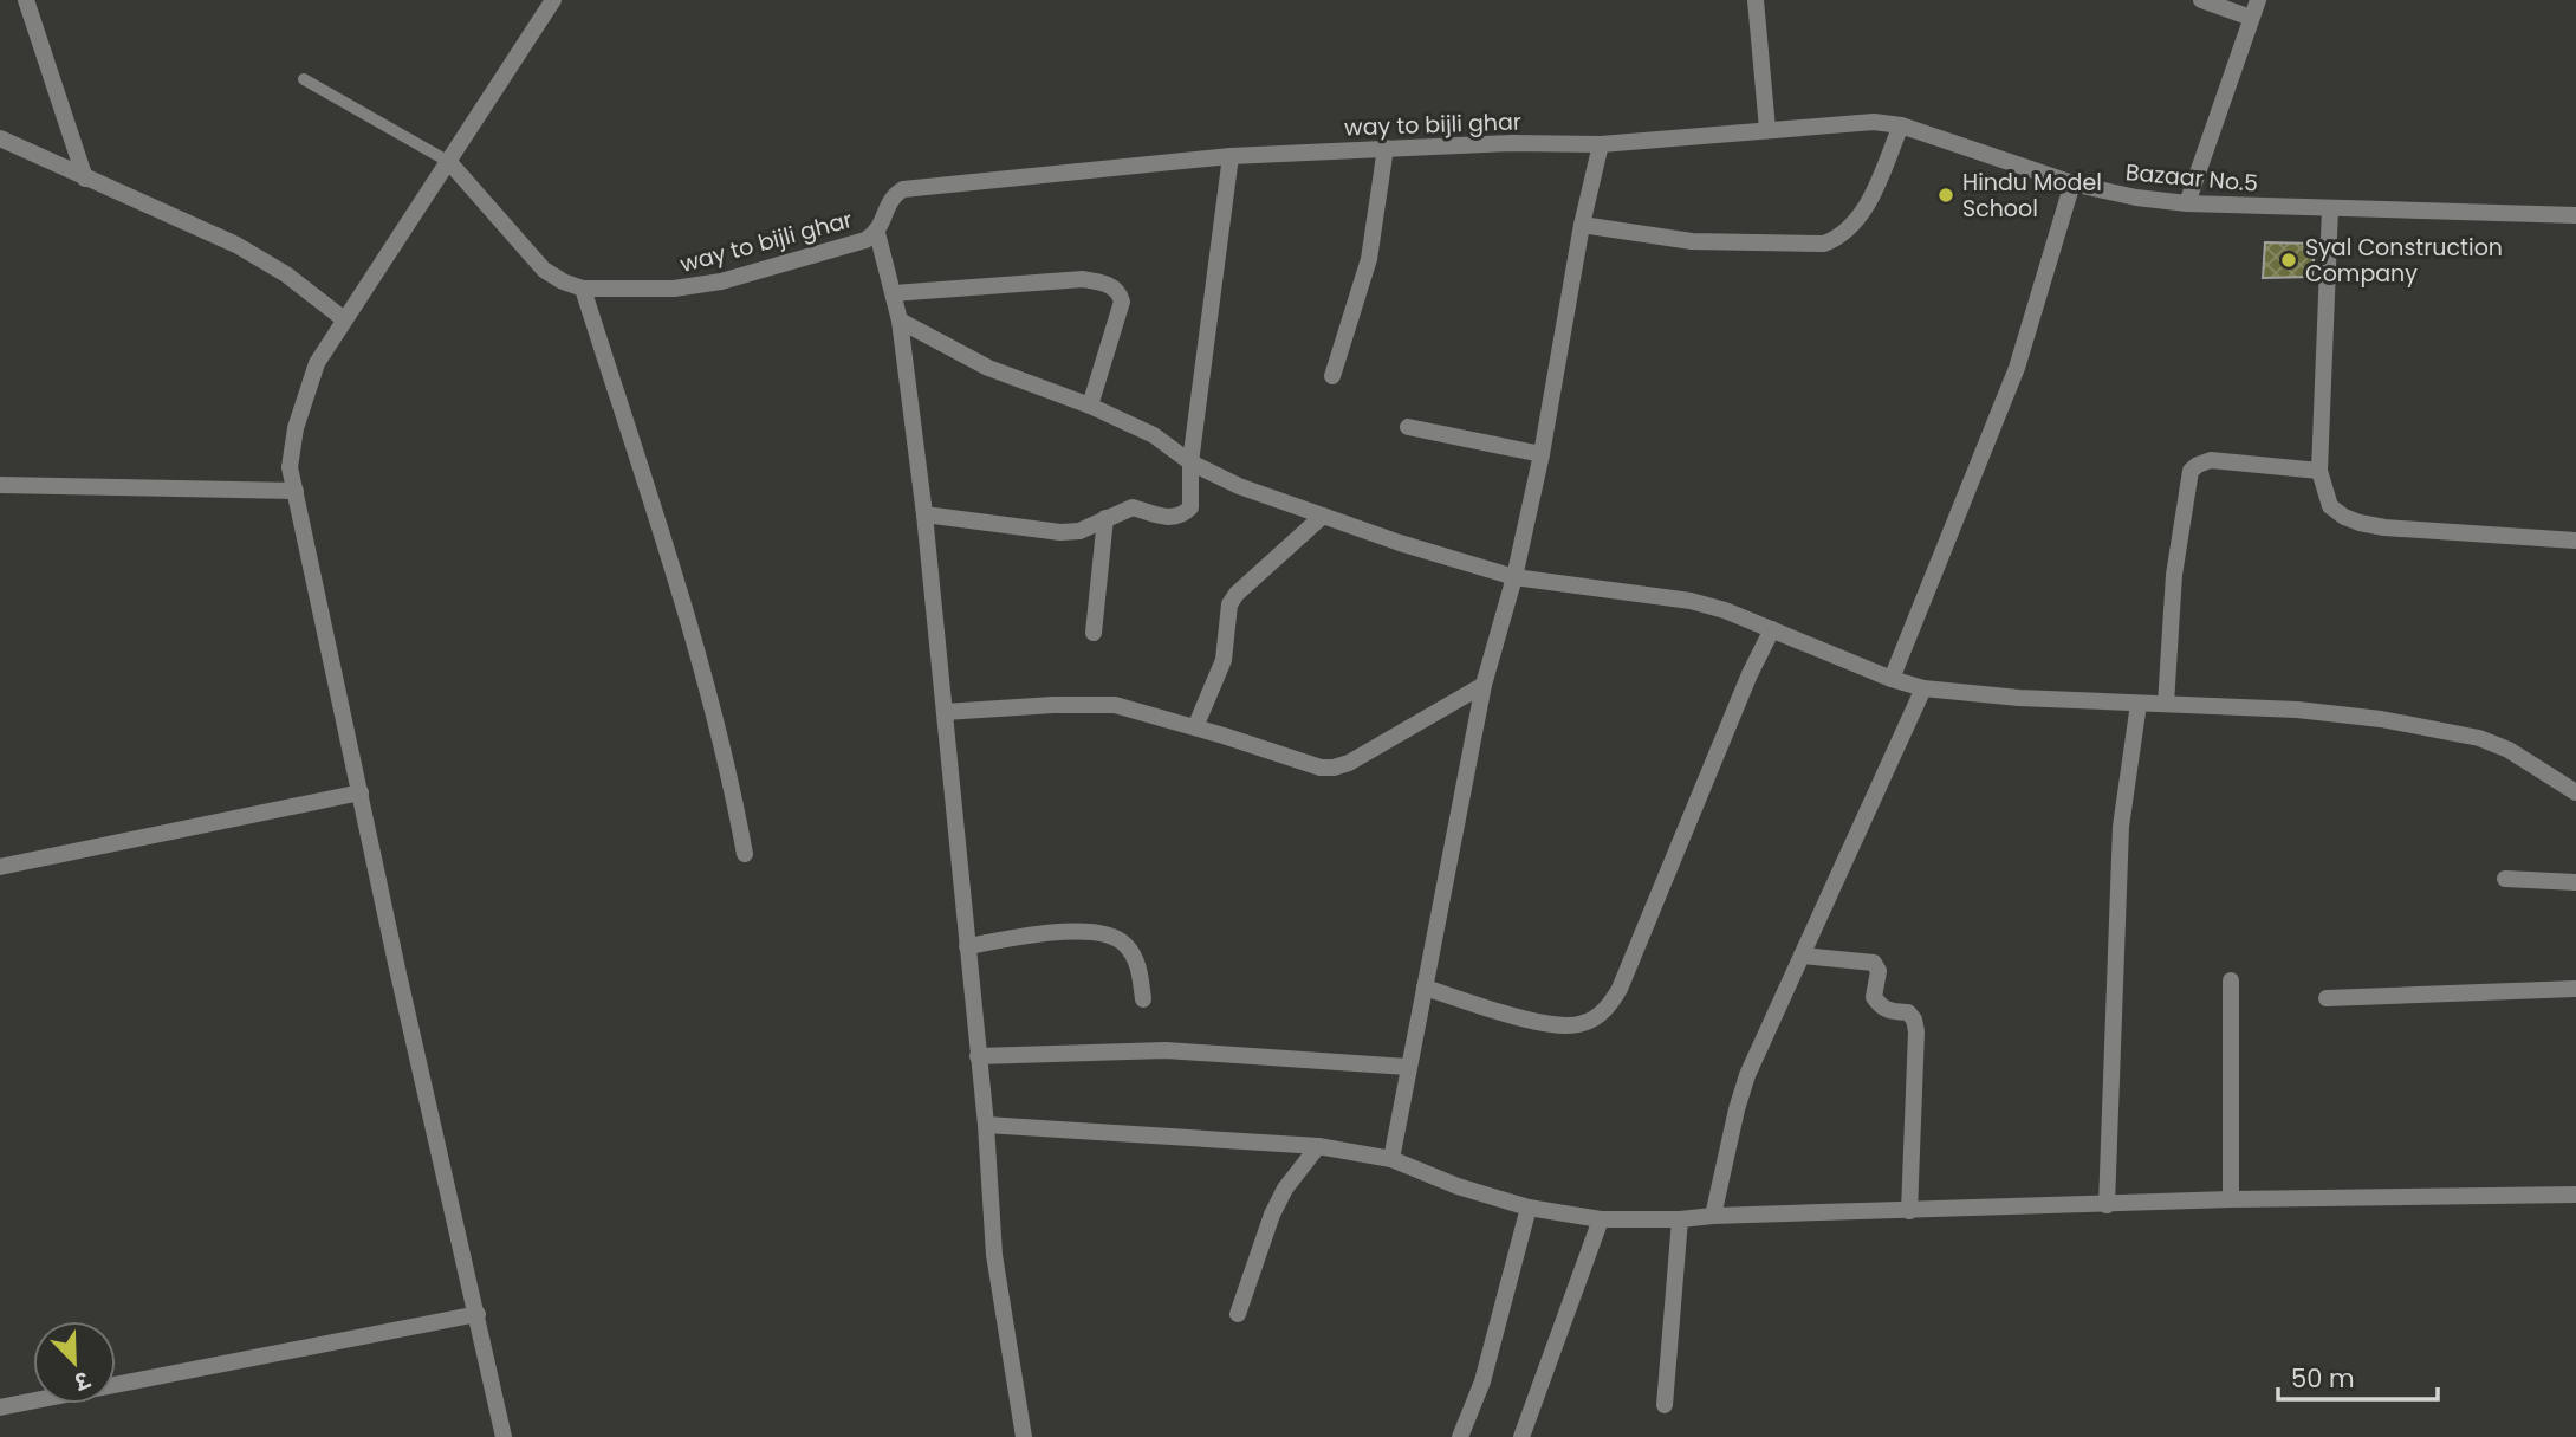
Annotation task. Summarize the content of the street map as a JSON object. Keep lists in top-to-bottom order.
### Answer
{
  "streets": {
    "street": ["way to bijli ghar", "Bazaar No.5"]
  },
  "crossings": [
    ["way to bijli ghar", "Bazaar No.5"]
  ],
  "places": ["Hindu Model School", "Syal Construction Company"],
  "scale_bar": "50 m",
  "north": "bottom right"
}
